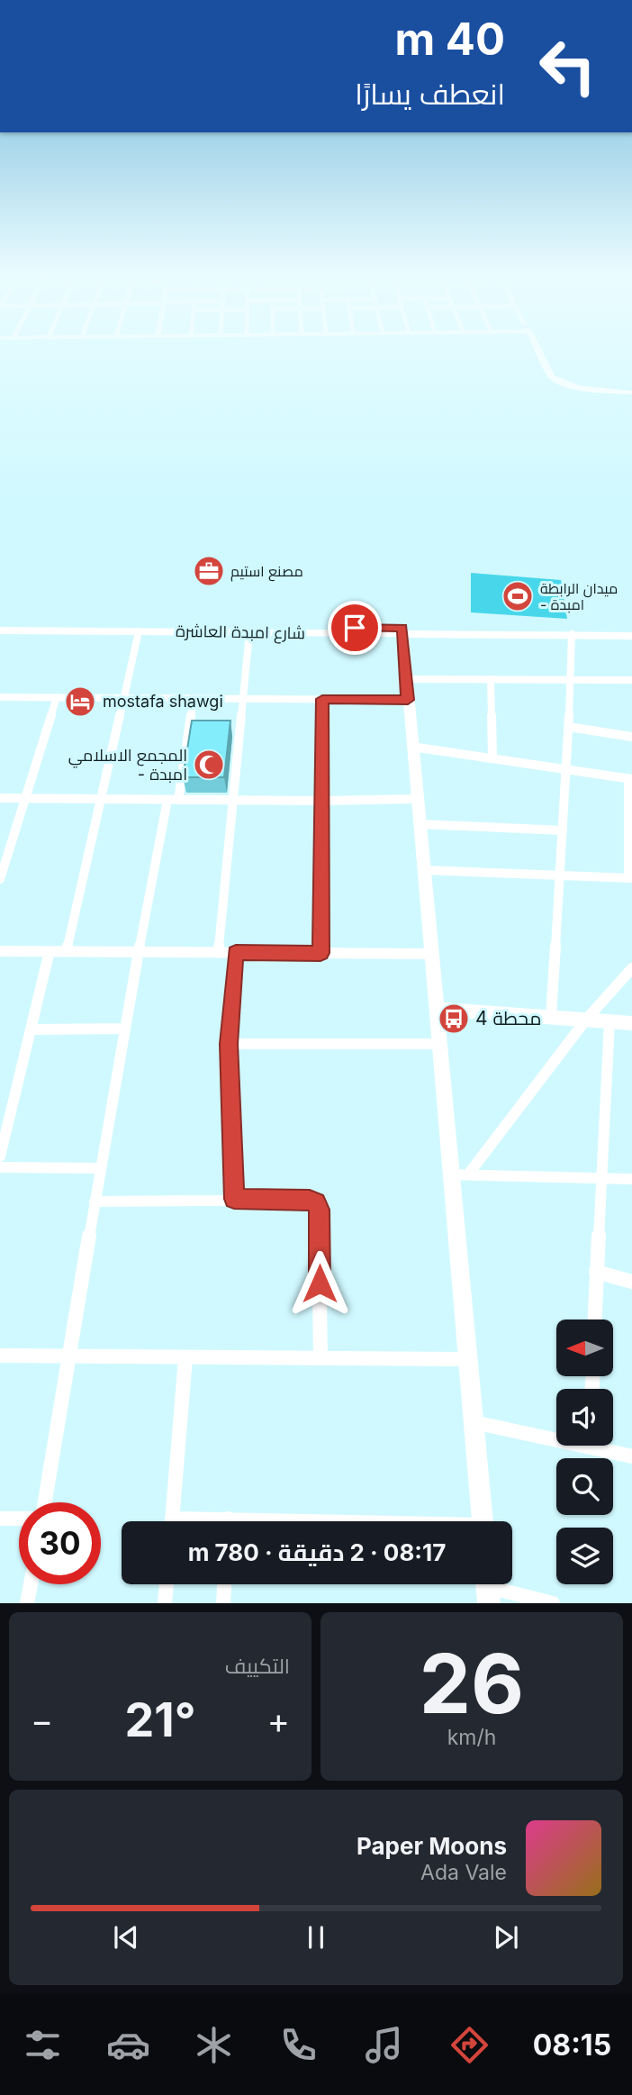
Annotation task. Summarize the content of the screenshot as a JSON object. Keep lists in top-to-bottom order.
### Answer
{
  "streets": {
    "street": ["شارع امبدة العاشرة"]
  },
  "places": {
    "office": ["مصنع استيم"],
    "sports": ["ميدان الرابطة - امبدة"],
    "hotel": ["mostafa shawgi"],
    "mosque": ["المجمع الاسلامي - امبدة"],
    "bus stop": ["محطة 4"]
  },
  "north": "left",
  "page": {
    "turn": ["40 m", "انعطف يسارًا"],
    "limit": "30",
    "trip": "08:17 · 2 دقيقة · 780 m",
    "tile": [
      ["26", "km/h"],
      "التكييف"
    ],
    "heat": ["−", "21°", "+"],
    "song": ["Paper Moons", "Ada Vale"],
    "tabs": "08:15"
  }
}
